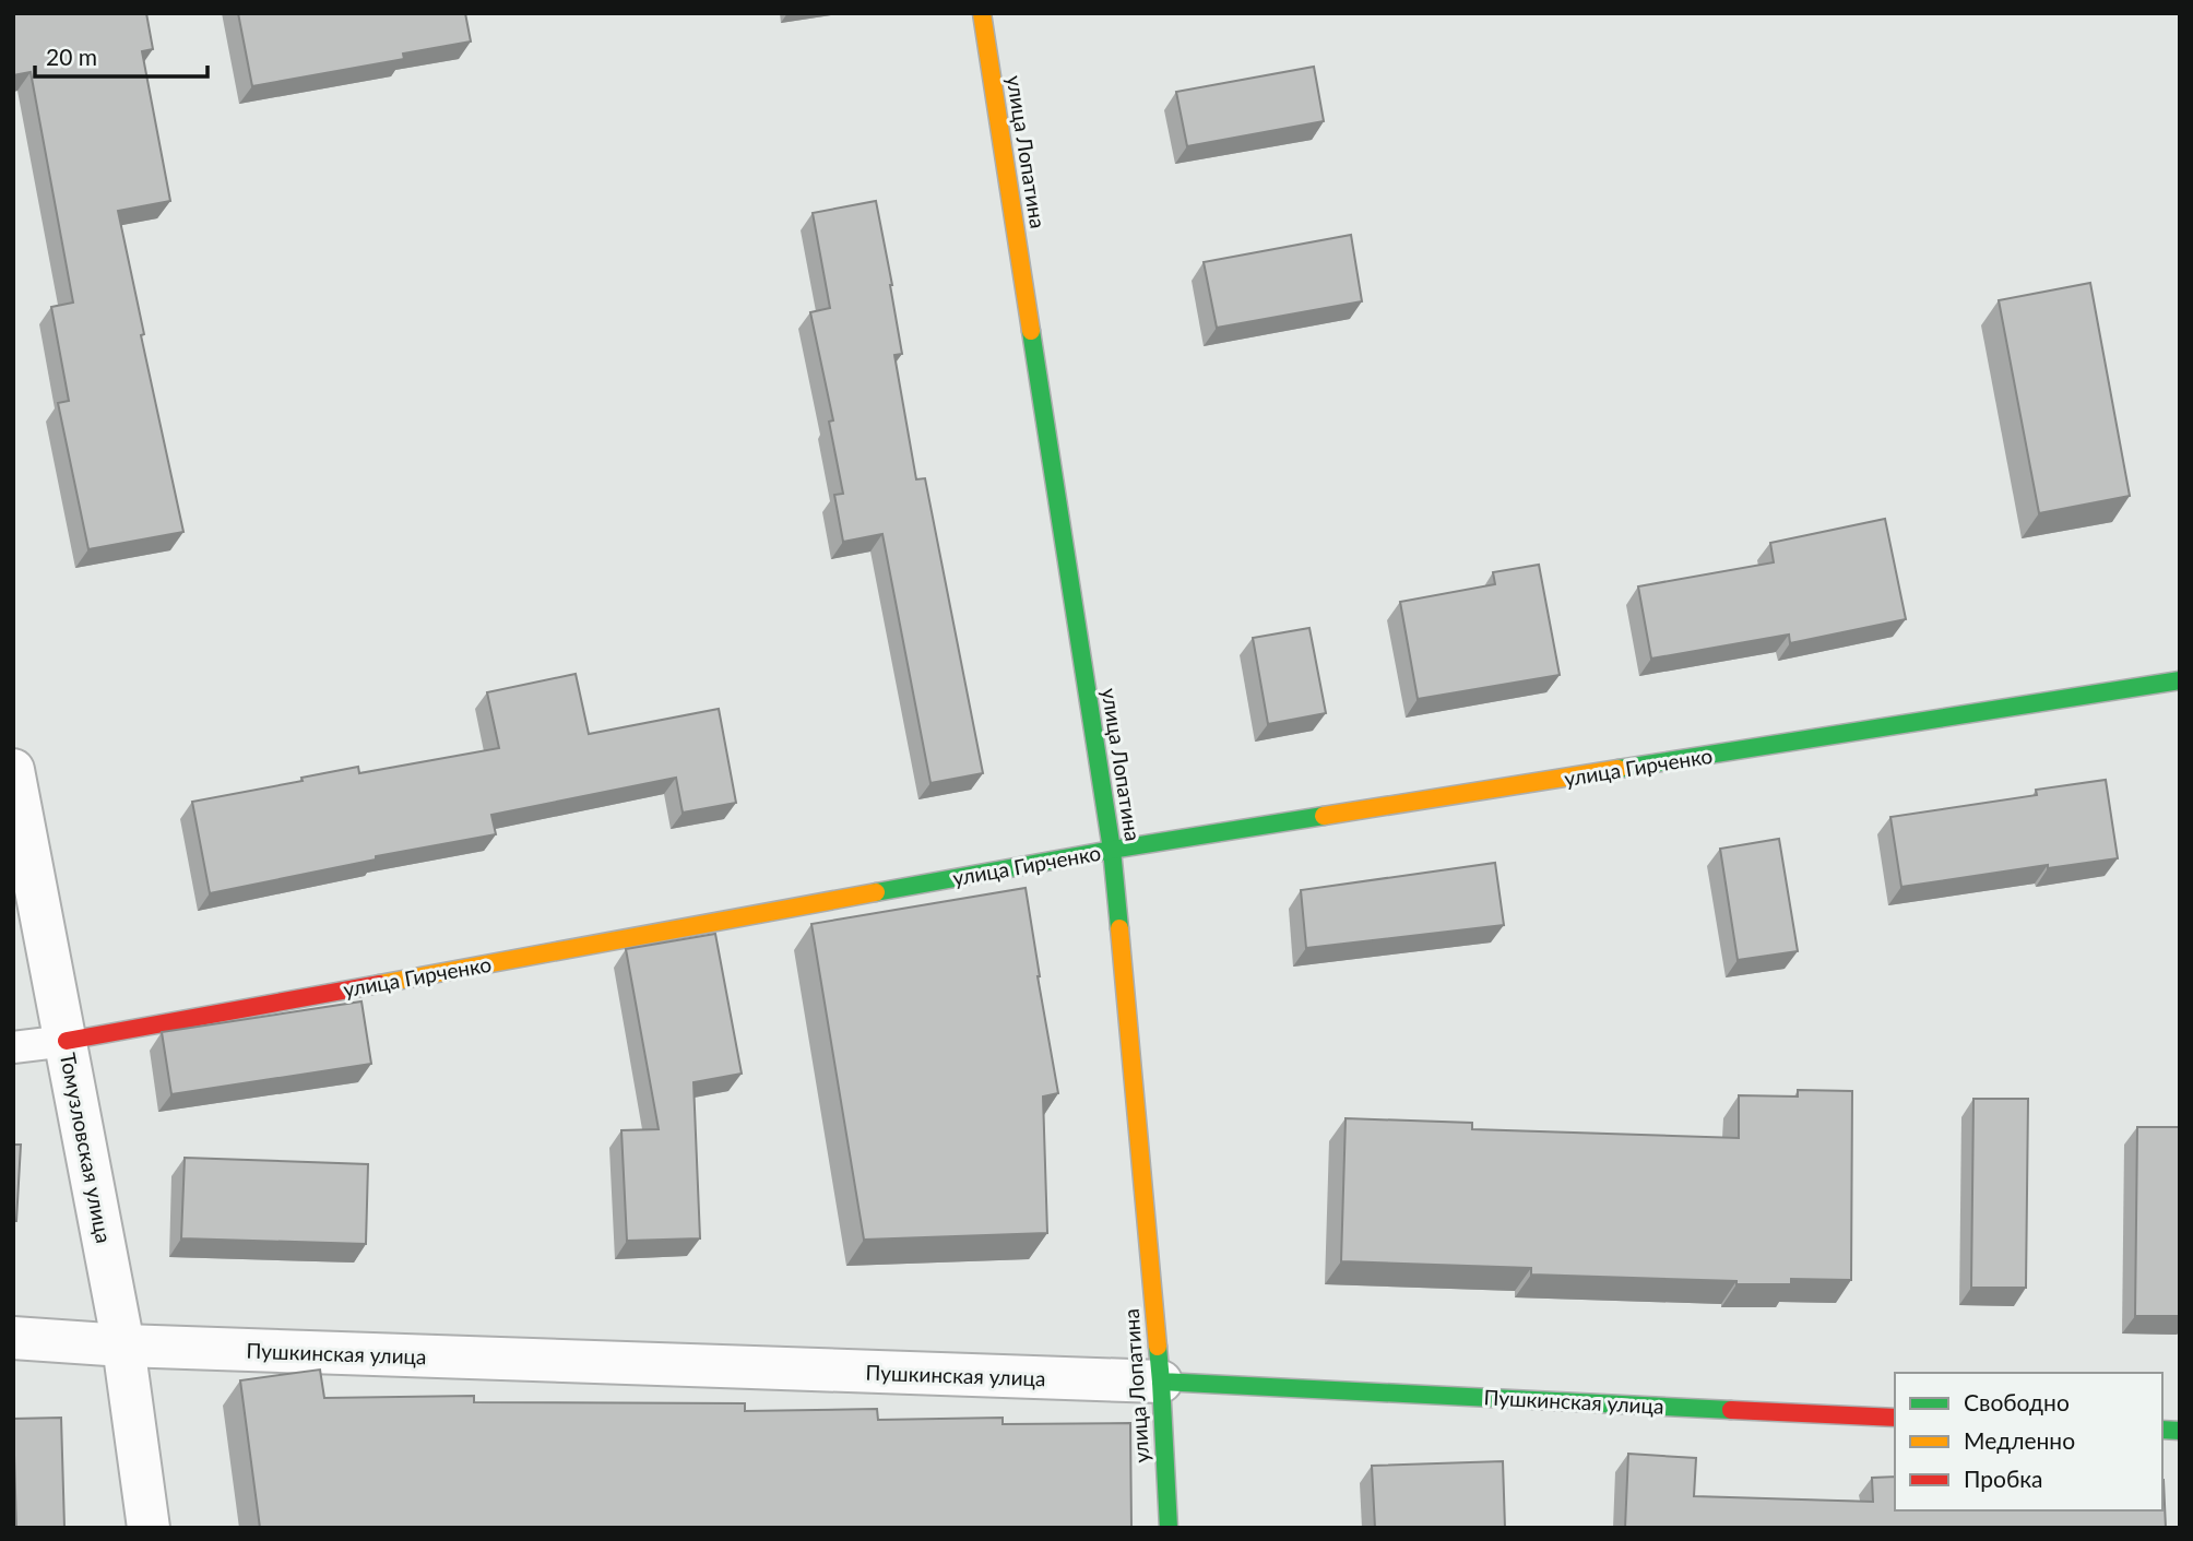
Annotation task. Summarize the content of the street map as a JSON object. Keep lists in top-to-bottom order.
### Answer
{
  "streets": {
    "street": [
      "улица Лопатина",
      "улица Гирченко",
      "Томузловская улица",
      "Пушкинская улица"
    ]
  },
  "crossings": [
    ["улица Лопатина", "улица Гирченко"],
    ["улица Лопатина", "Пушкинская улица"],
    ["улица Гирченко", "Томузловская улица"],
    ["Томузловская улица", "Пушкинская улица"]
  ],
  "legend": ["Свободно", "Медленно", "Пробка"],
  "scale_bar": "20 m"
}
